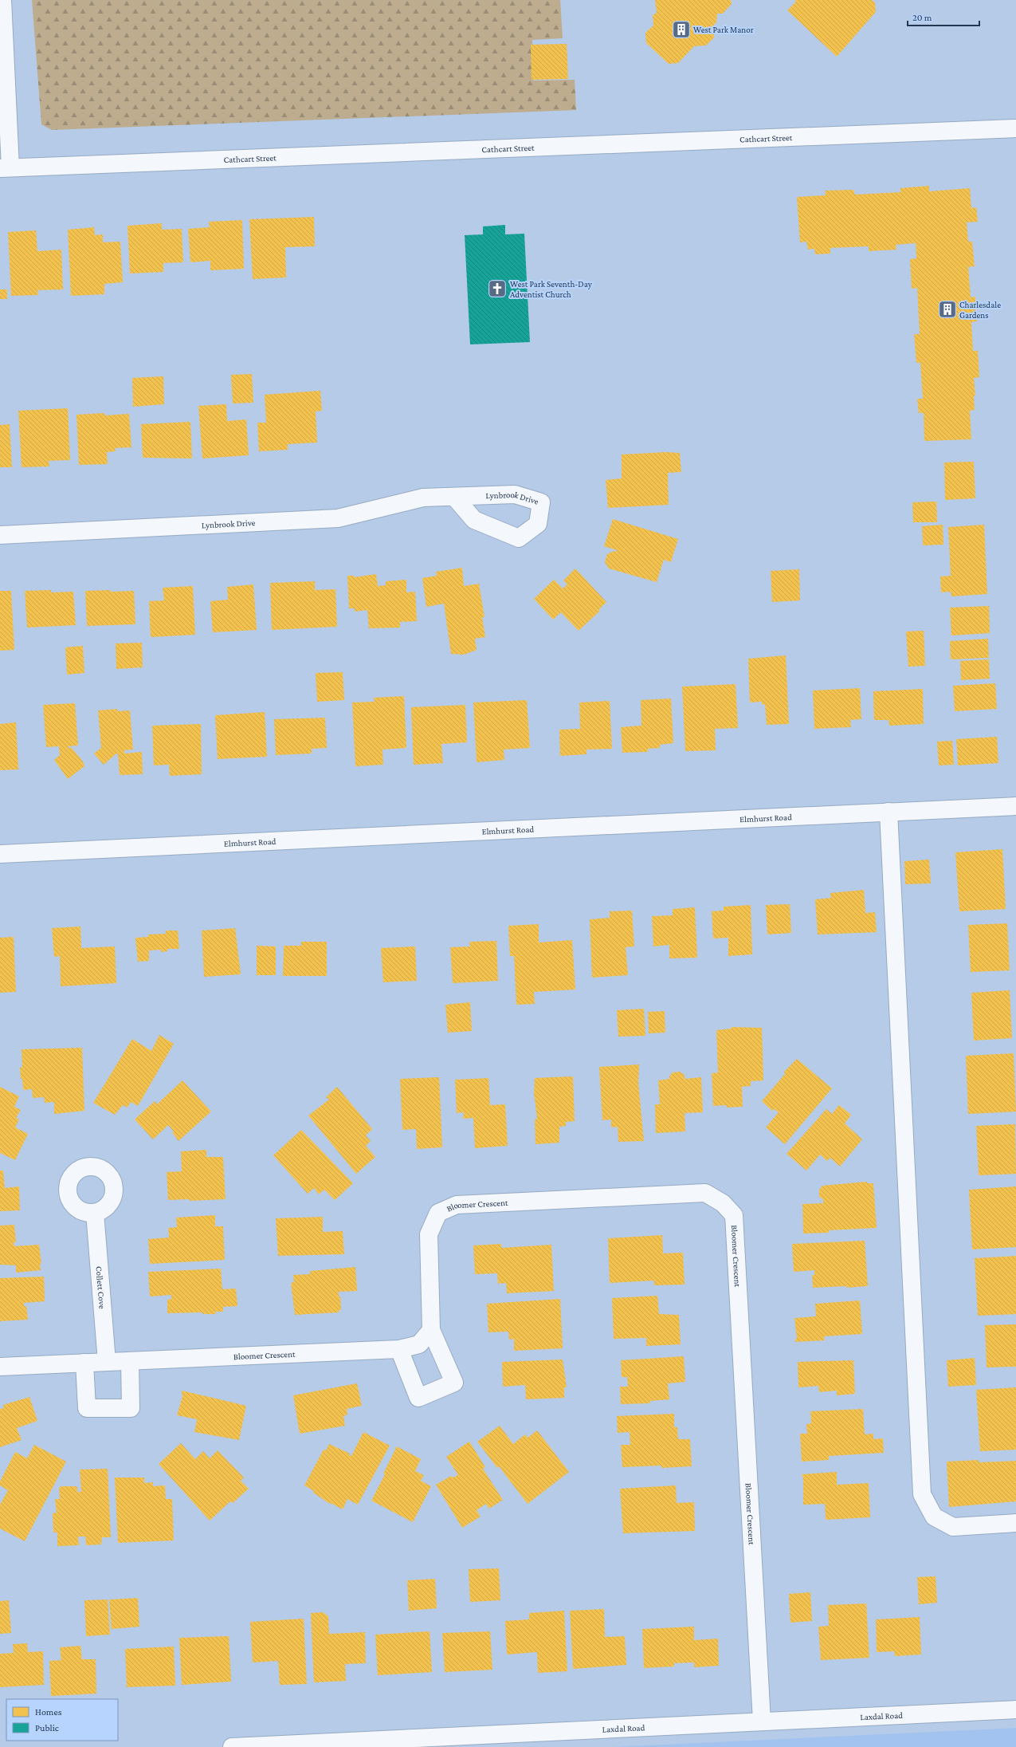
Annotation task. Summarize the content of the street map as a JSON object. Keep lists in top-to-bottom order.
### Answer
{
  "streets": {
    "street": [
      "Cathcart Street",
      "Lynbrook Drive",
      "Elmhurst Road",
      "Bloomer Crescent",
      "Collett Cove",
      "Laxdal Road"
    ]
  },
  "crossings": [
    ["Bloomer Crescent", "Collett Cove"],
    ["Bloomer Crescent", "Laxdal Road"]
  ],
  "places": {
    "building": ["West Park Manor", "Charlesdale Gardens"],
    "church": ["West Park Seventh-Day Adventist Church"]
  },
  "legend": ["Homes", "Public"],
  "scale_bar": "20 m"
}
